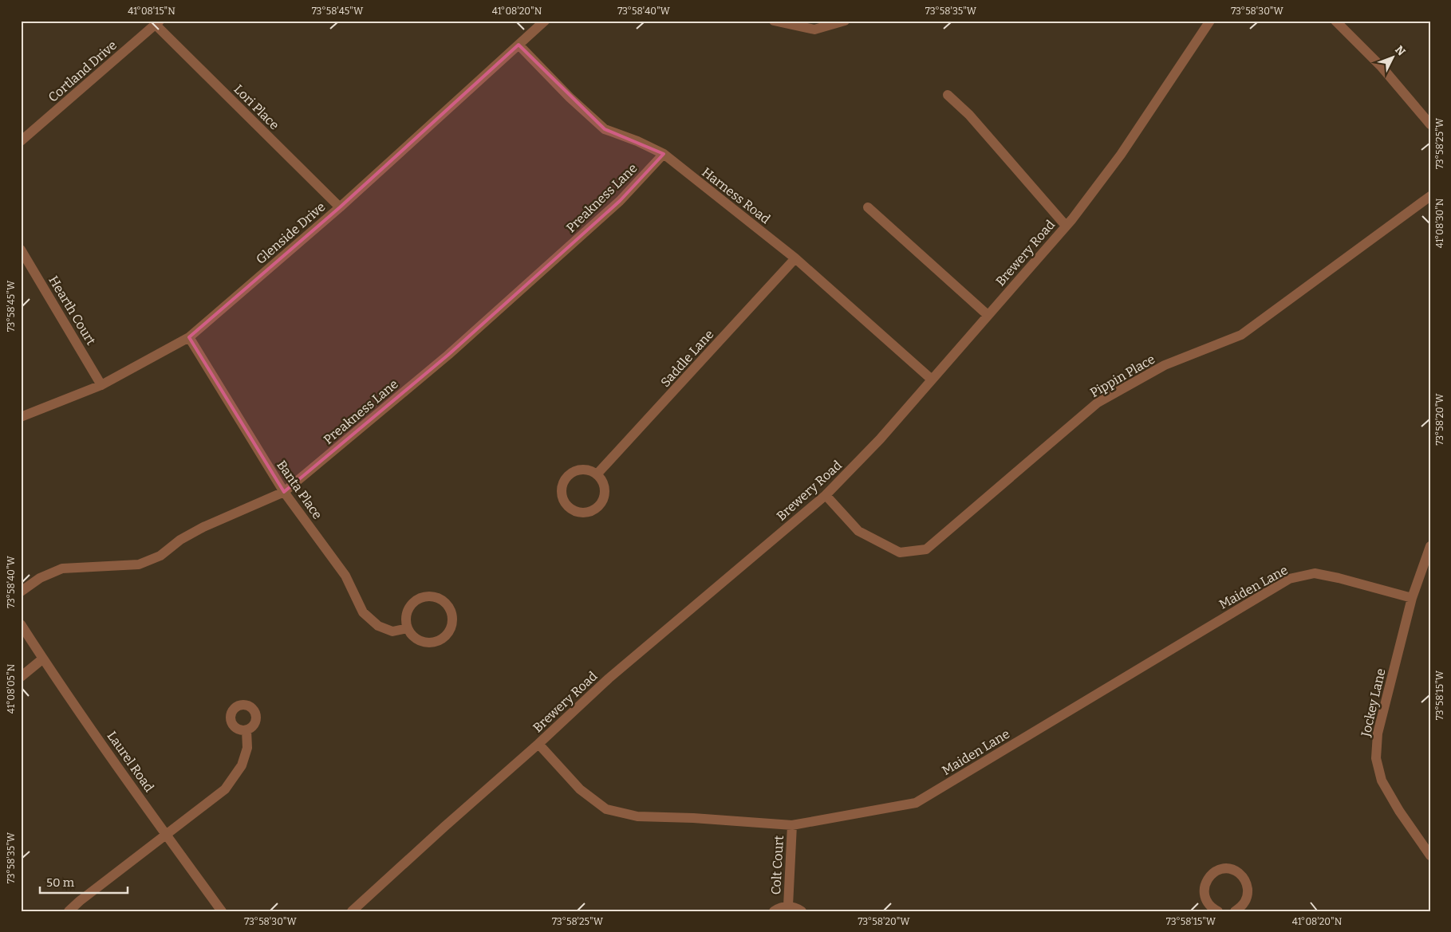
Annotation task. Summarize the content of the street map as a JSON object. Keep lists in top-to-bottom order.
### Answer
{
  "streets": {
    "street": [
      "Cortland Drive",
      "Lori Place",
      "Harness Road",
      "Preakness Lane",
      "Glenside Drive",
      "Brewery Road",
      "Hearth Court",
      "Saddle Lane",
      "Pippin Place",
      "Banta Place",
      "Maiden Lane",
      "Jockey Lane",
      "Laurel Road",
      "Colt Court"
    ]
  },
  "crossings": [
    ["Cortland Drive", "Lori Place"],
    ["Lori Place", "Glenside Drive"],
    ["Harness Road", "Preakness Lane"],
    ["Harness Road", "Glenside Drive"],
    ["Harness Road", "Brewery Road"],
    ["Harness Road", "Saddle Lane"],
    ["Preakness Lane", "Banta Place"],
    ["Glenside Drive", "Hearth Court"],
    ["Glenside Drive", "Banta Place"],
    ["Brewery Road", "Pippin Place"],
    ["Brewery Road", "Maiden Lane"],
    ["Maiden Lane", "Jockey Lane"],
    ["Maiden Lane", "Colt Court"]
  ],
  "scale_bar": "50 m",
  "north": "top right",
  "coordinates": [
    "41°08'15\"N",
    "73°58'45\"W",
    "41°08'20\"N",
    "73°58'40\"W",
    "73°58'35\"W",
    "73°58'30\"W",
    "73°58'25\"W",
    "41°08'30\"N",
    "73°58'20\"W",
    "41°08'05\"N",
    "73°58'15\"W"
  ]
}
